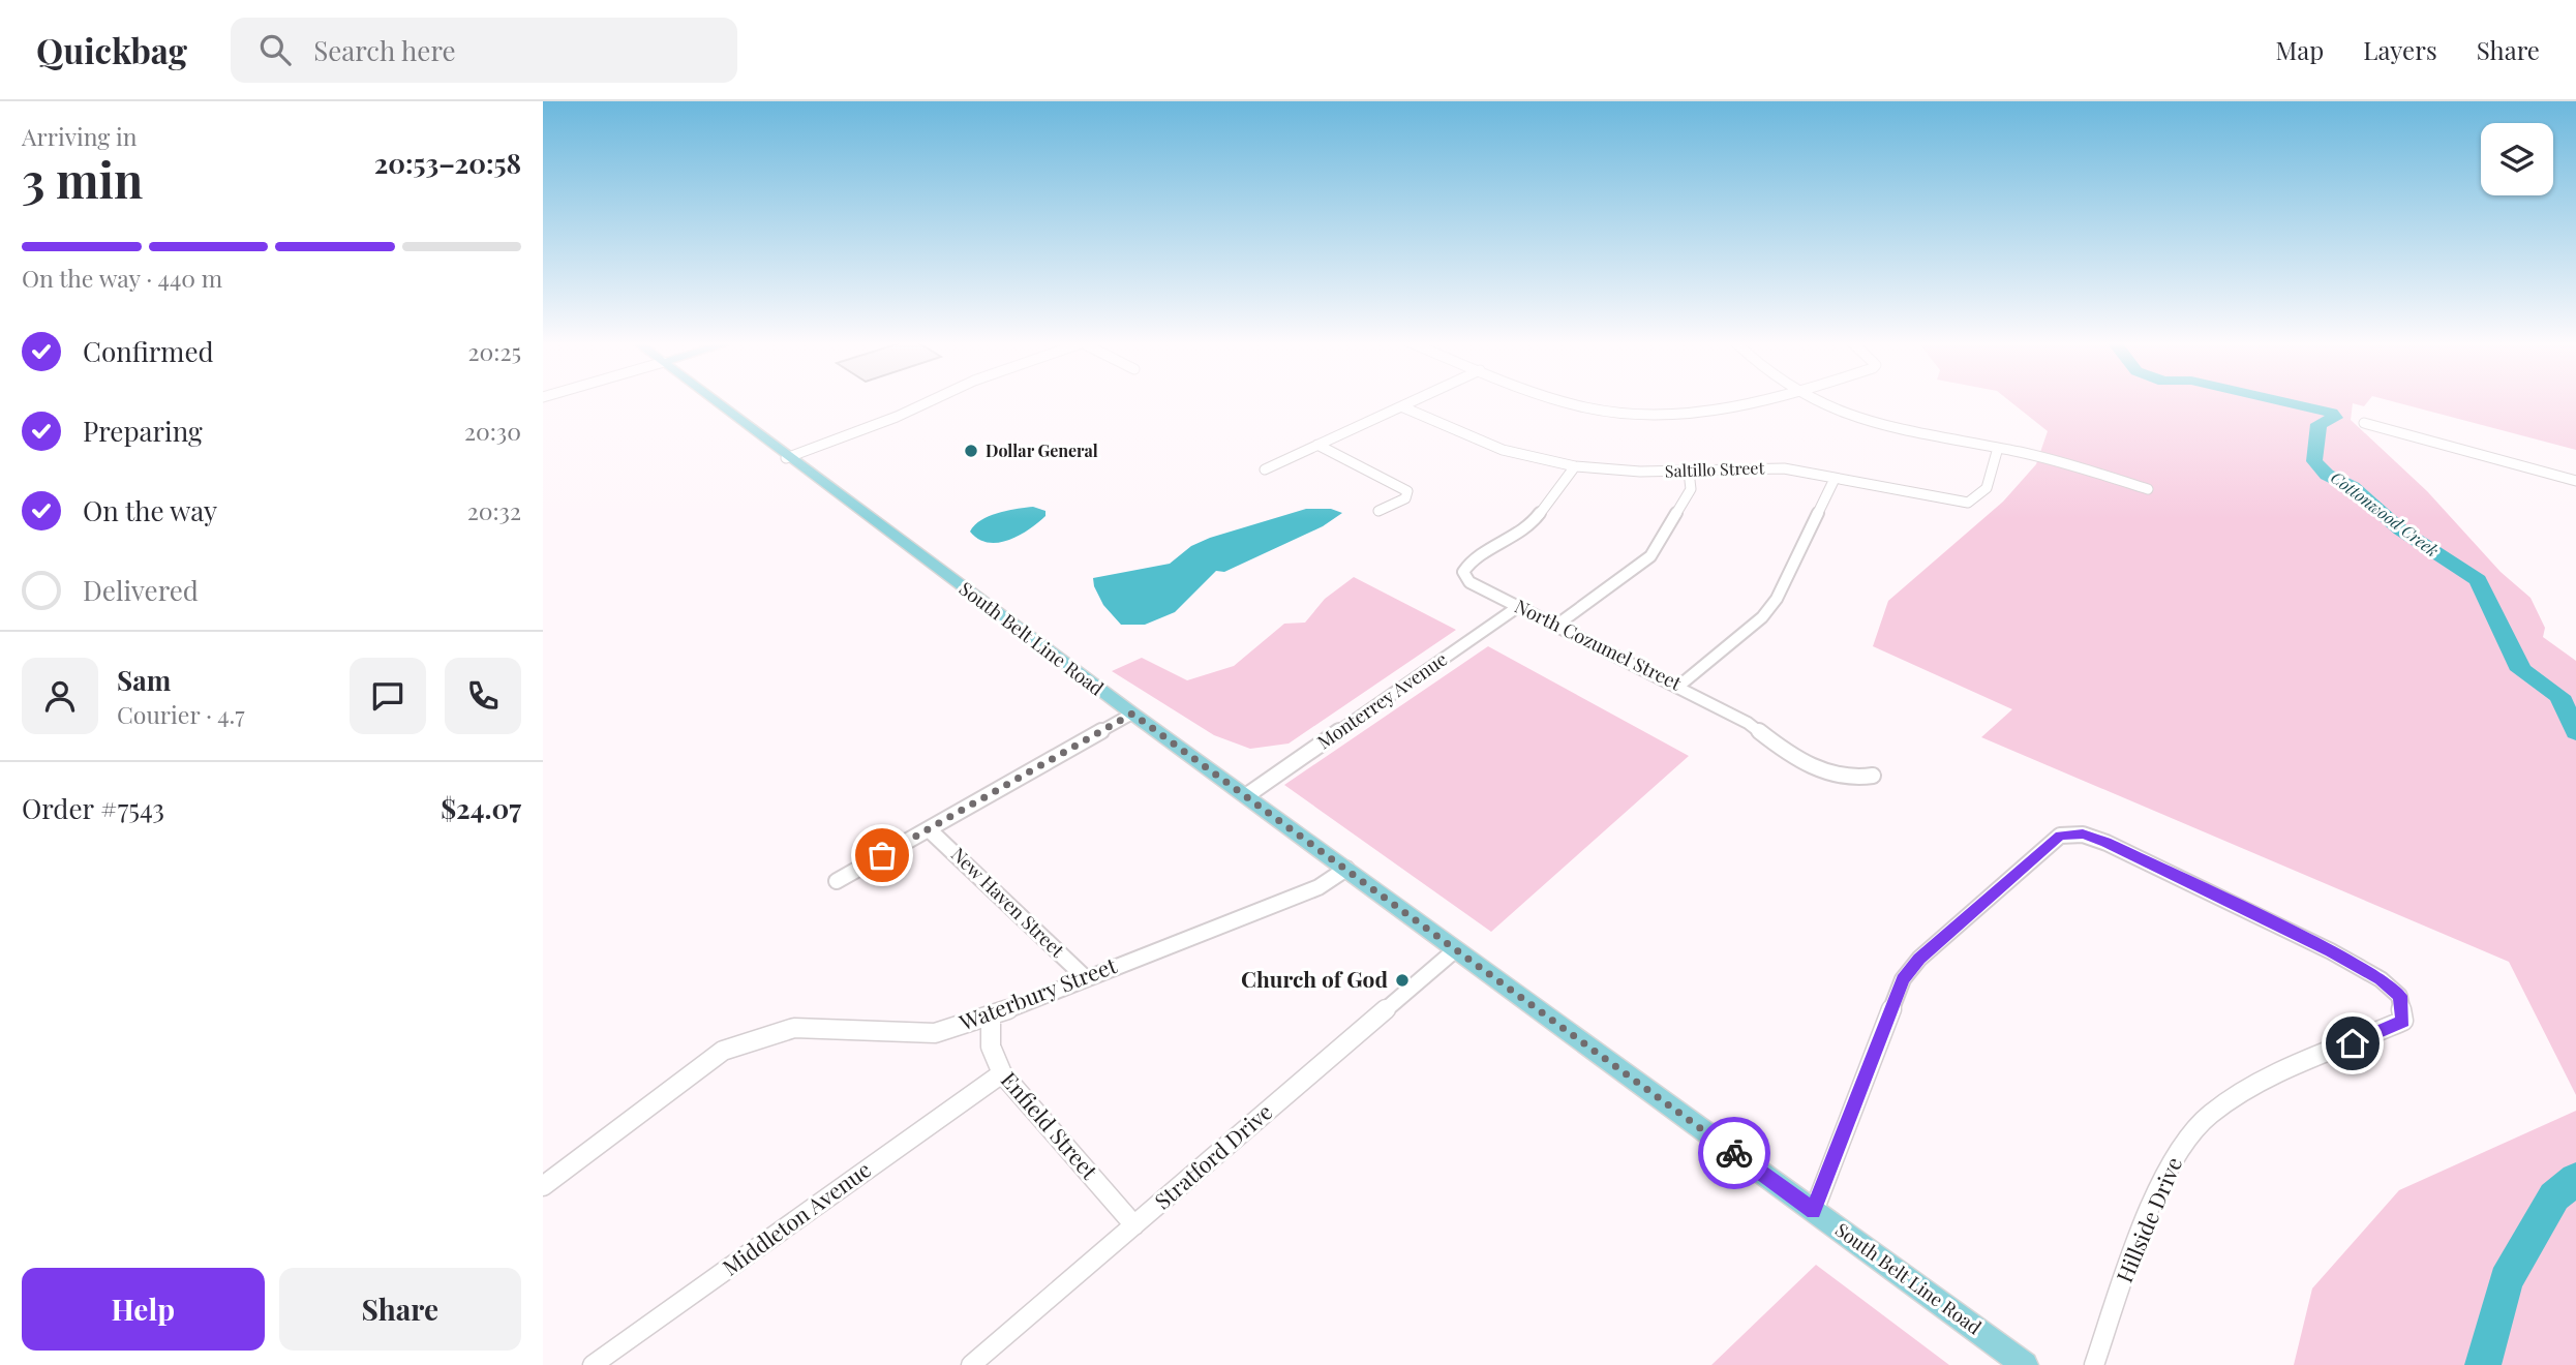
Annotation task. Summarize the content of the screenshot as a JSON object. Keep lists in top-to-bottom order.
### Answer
{
  "streets": {
    "main road": ["South Belt Line Road"],
    "street": [
      "Saltillo Street",
      "North Cozumel Street",
      "Monterrey Avenue",
      "New Haven Street",
      "Waterbury Street",
      "Enfield Street",
      "Stratford Drive",
      "Middleton Avenue",
      "Hillside Drive"
    ]
  },
  "crossings": [
    ["Saltillo Street", "North Cozumel Street"],
    ["South Belt Line Road", "Monterrey Avenue"],
    ["South Belt Line Road", "Waterbury Street"],
    ["South Belt Line Road", "Stratford Drive"],
    ["North Cozumel Street", "Monterrey Avenue"],
    ["New Haven Street", "Waterbury Street"],
    ["Waterbury Street", "Enfield Street"],
    ["Enfield Street", "Stratford Drive"],
    ["Enfield Street", "Middleton Avenue"]
  ],
  "water": ["Cottonwood Creek"],
  "places": ["Dollar General", "Church of God"],
  "page": {
    "header": "Quickbag",
    "search": "Search here",
    "nav": ["Map", "Layers", "Share"],
    "heading": ["3 min", "Arriving in", "20:53–20:58"],
    "panel": [
      "Sam",
      "Courier · 4.7",
      "Order #7543",
      "$24.07"
    ],
    "bar": "On the way · 440 m",
    "list": [
      ["Confirmed", "20:25"],
      ["Preparing", "20:30"],
      ["On the way", "20:32"],
      "Delivered"
    ],
    "buttons": ["Help", "Share"]
  }
}
